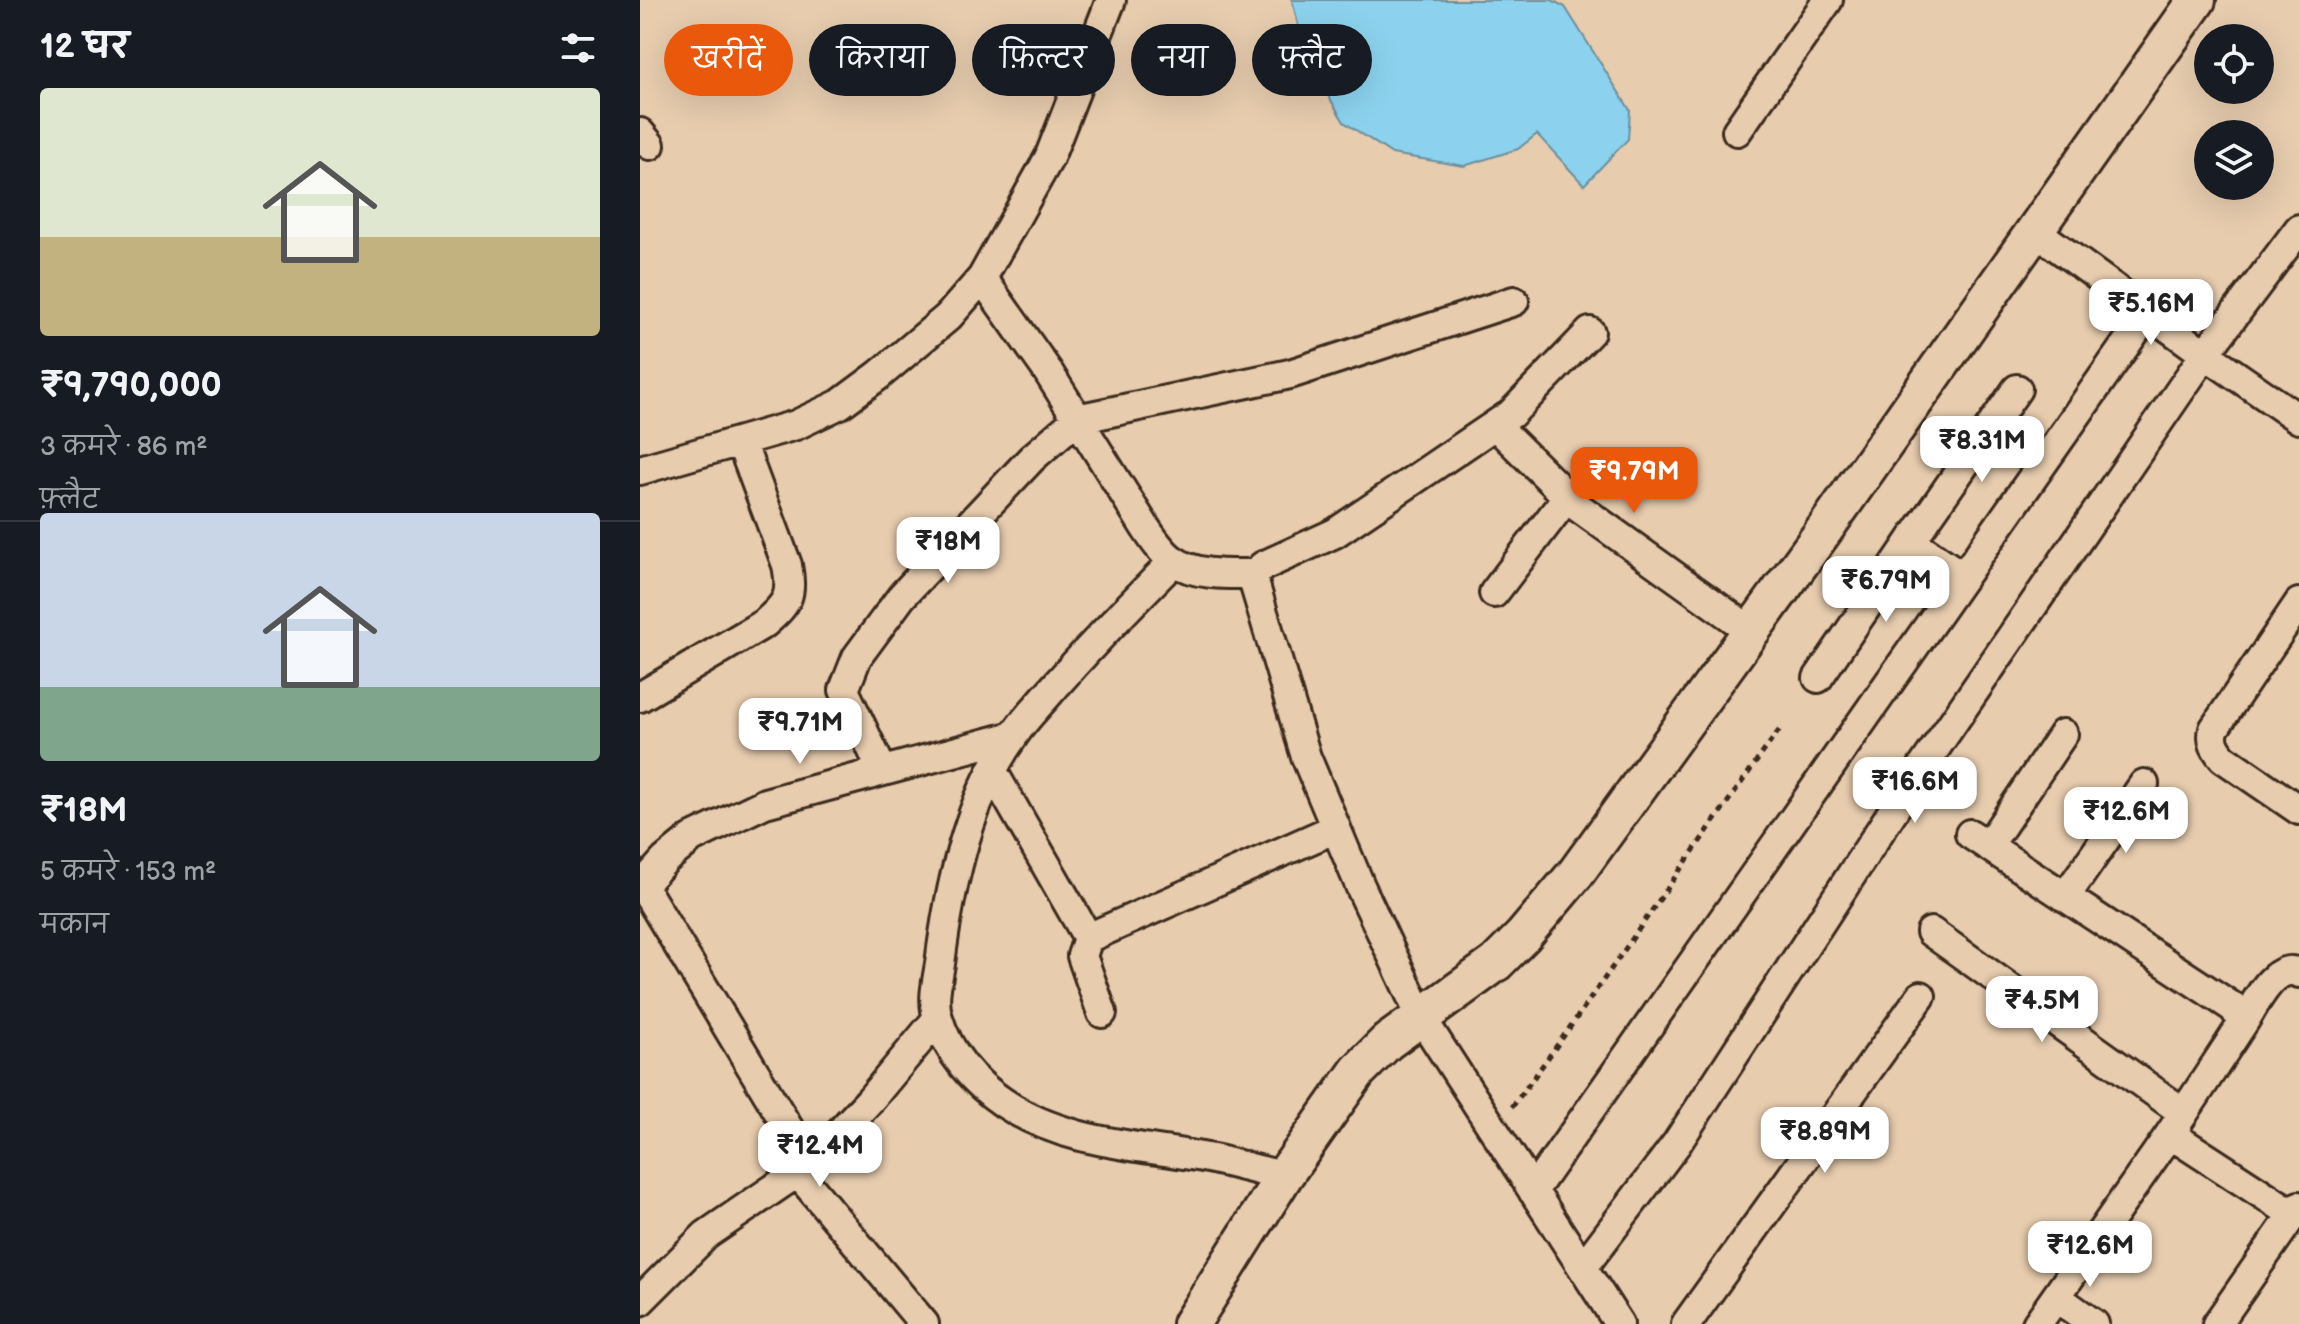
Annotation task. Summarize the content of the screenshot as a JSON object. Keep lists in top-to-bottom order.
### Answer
{
  "page": {
    "heading": "12 घर",
    "chip": [
      "खरीदें",
      "किराया",
      "फ़िल्टर",
      "नया",
      "फ़्लैट"
    ],
    "list": [
      {
        "name": "₹9,790,000",
        "note": "3 कमरे · 86 m² · फ़्लैट"
      },
      {
        "name": "₹18M",
        "note": "5 कमरे · 153 m² · मकान"
      }
    ],
    "price": [
      "₹5.16M",
      "₹8.31M",
      "₹9.79M",
      "₹18M",
      "₹6.79M",
      "₹9.71M",
      "₹16.6M",
      "₹12.6M",
      "₹4.5M",
      "₹8.89M",
      "₹12.4M",
      "₹12.6M"
    ]
  }
}
